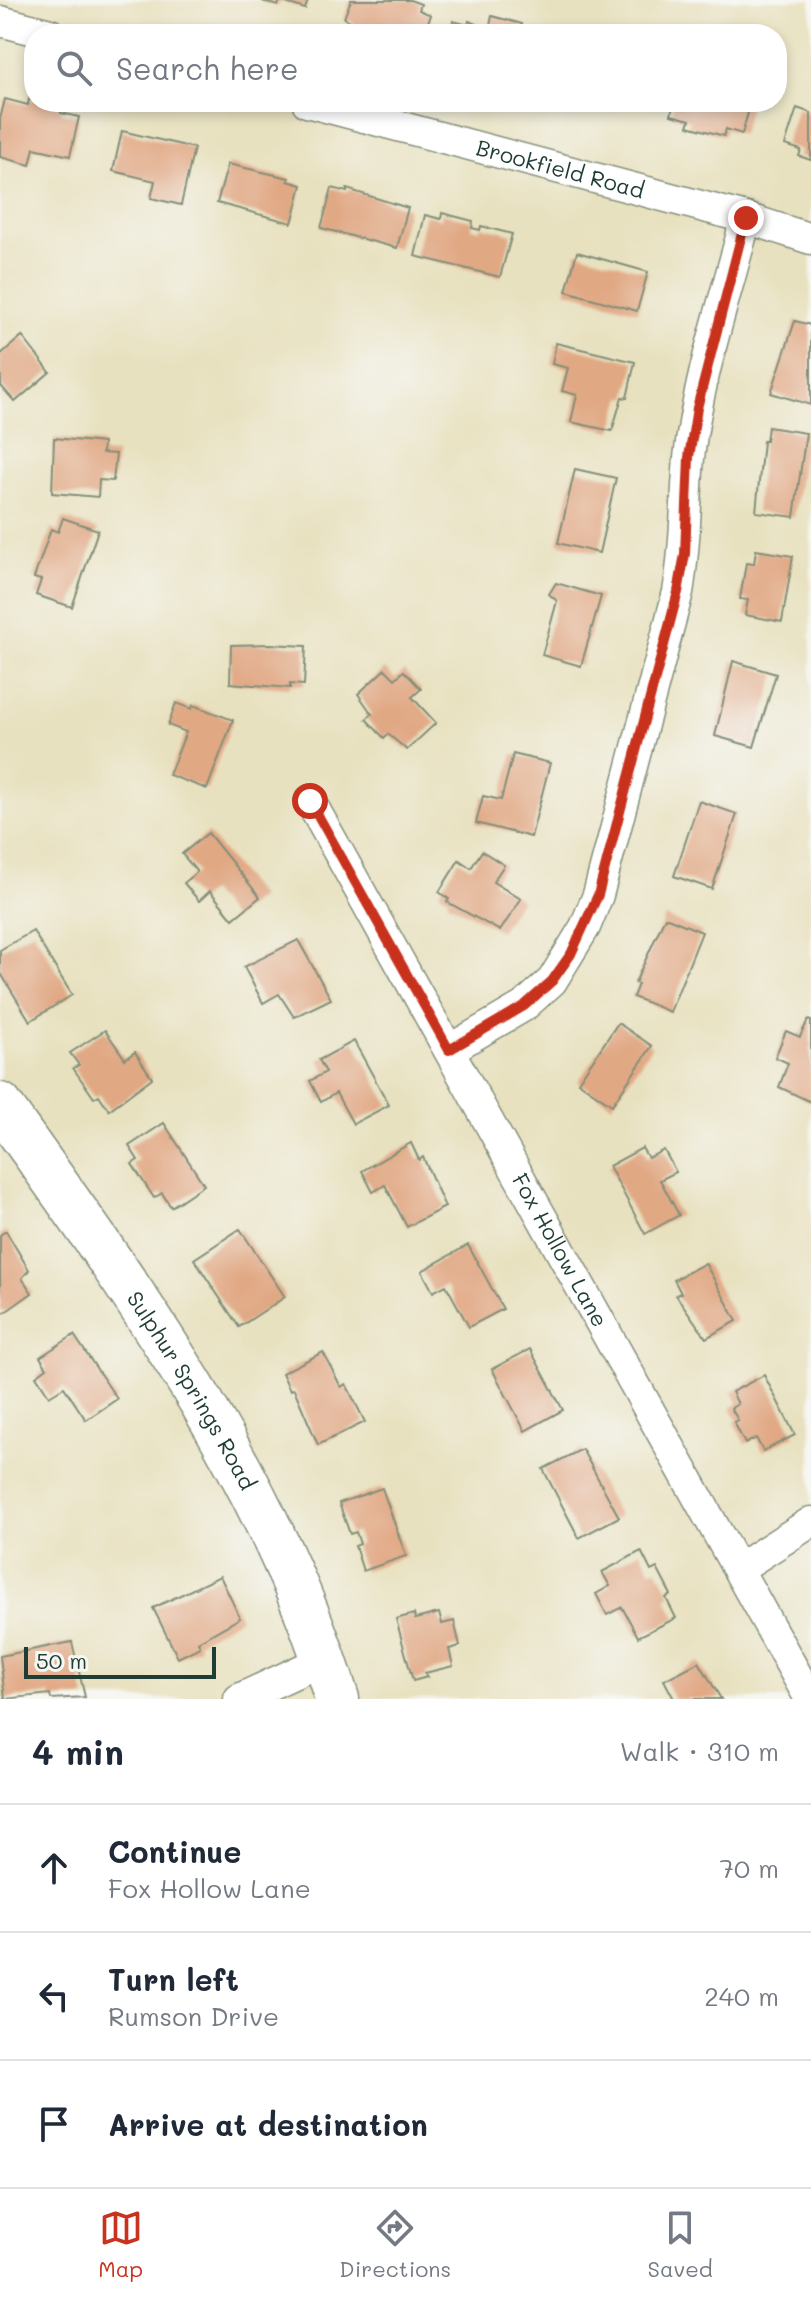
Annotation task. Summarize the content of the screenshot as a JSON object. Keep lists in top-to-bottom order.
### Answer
{
  "streets": {
    "street": ["Brookfield Road", "Fox Hollow Lane", "Sulphur Springs Road"]
  },
  "scale_bar": "50 m",
  "page": {
    "search": "Search here",
    "scale": "50 m",
    "heading": ["4 min", "Walk · 310 m"],
    "list": [
      ["Continue", "Fox Hollow Lane", "70 m"],
      ["Turn left", "Rumson Drive", "240 m"],
      "Arrive at destination"
    ],
    "nav": ["Map", "Directions", "Saved"]
  }
}
